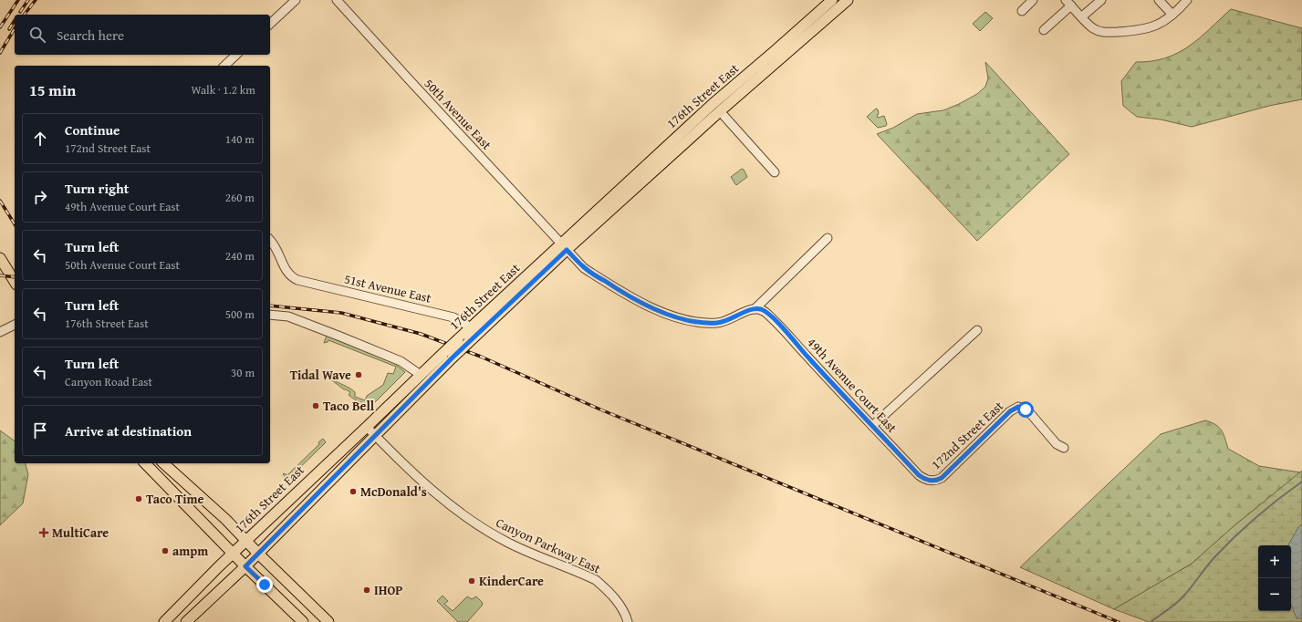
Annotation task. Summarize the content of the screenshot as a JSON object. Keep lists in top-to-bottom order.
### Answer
{
  "streets": {
    "main road": ["176th Street East"],
    "street": [
      "50th Avenue East",
      "51st Avenue East",
      "49th Avenue Court East",
      "172nd Street East",
      "Canyon Parkway East"
    ]
  },
  "crossings": [
    ["176th Street East", "50th Avenue East"],
    ["176th Street East", "51st Avenue East"],
    ["176th Street East", "Canyon Parkway East"],
    ["50th Avenue East", "49th Avenue Court East"],
    ["49th Avenue Court East", "172nd Street East"]
  ],
  "places": {
    "other": [
      "Tidal Wave",
      "Taco Bell",
      "McDonald's",
      "Taco Time",
      "ampm",
      "KinderCare",
      "IHOP"
    ],
    "health": ["MultiCare"]
  },
  "page": {
    "search": "Search here",
    "heading": ["15 min", "Walk · 1.2 km"],
    "list": [
      ["Continue", "172nd Street East", "140 m"],
      ["Turn right", "49th Avenue Court East", "260 m"],
      ["Turn left", "50th Avenue Court East", "240 m"],
      ["Turn left", "176th Street East", "500 m"],
      ["Turn left", "Canyon Road East", "30 m"],
      "Arrive at destination"
    ],
    "map_buttons": ["+", "−"]
  }
}
